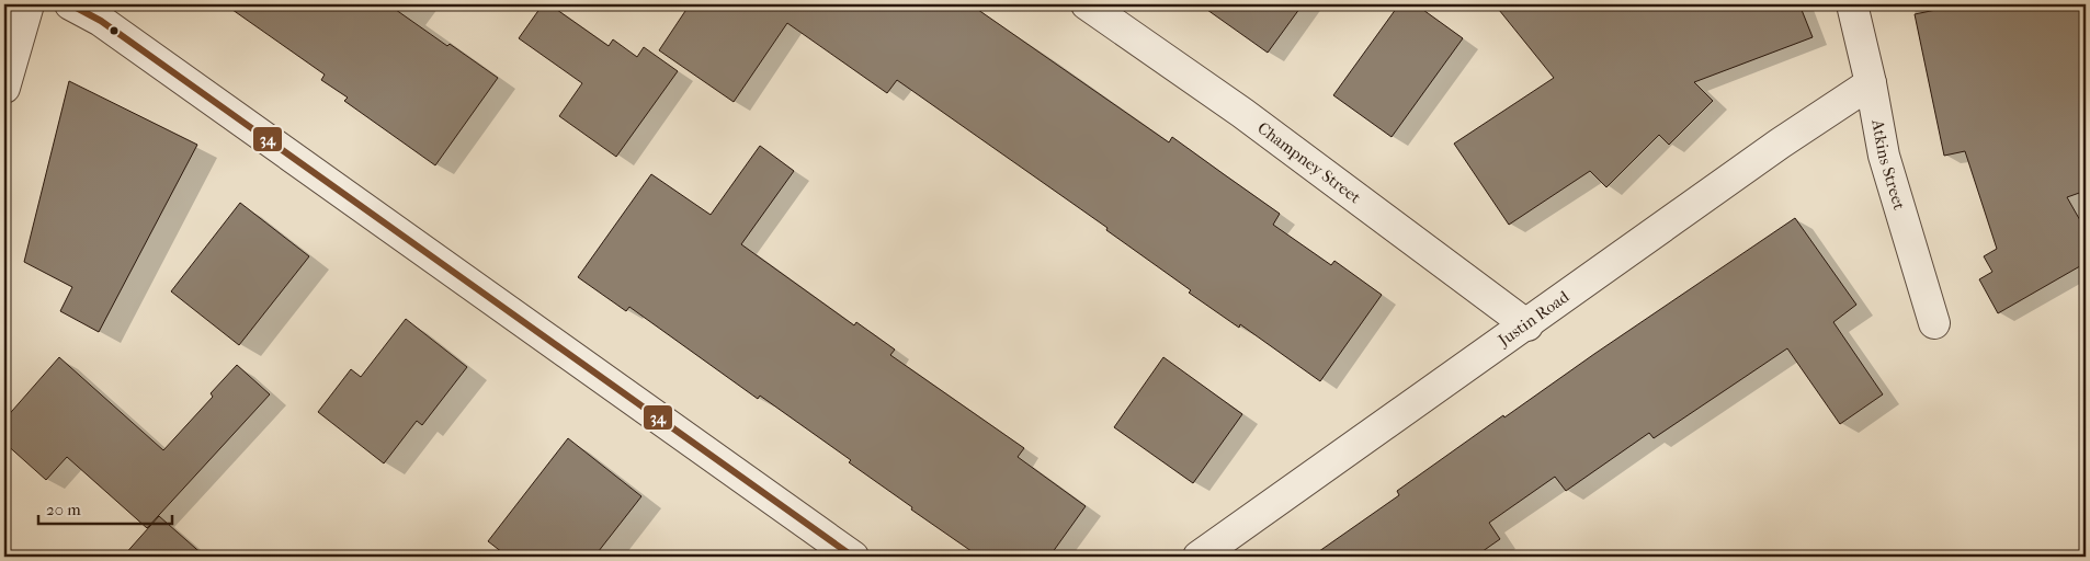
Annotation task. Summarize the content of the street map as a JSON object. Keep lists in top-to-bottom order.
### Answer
{
  "streets": {
    "street": ["Champney Street", "Atkins Street", "Justin Road"]
  },
  "crossings": [
    ["Champney Street", "Justin Road"],
    ["Atkins Street", "Justin Road"]
  ],
  "lines": ["transit line 34"],
  "scale_bar": "20 m"
}
